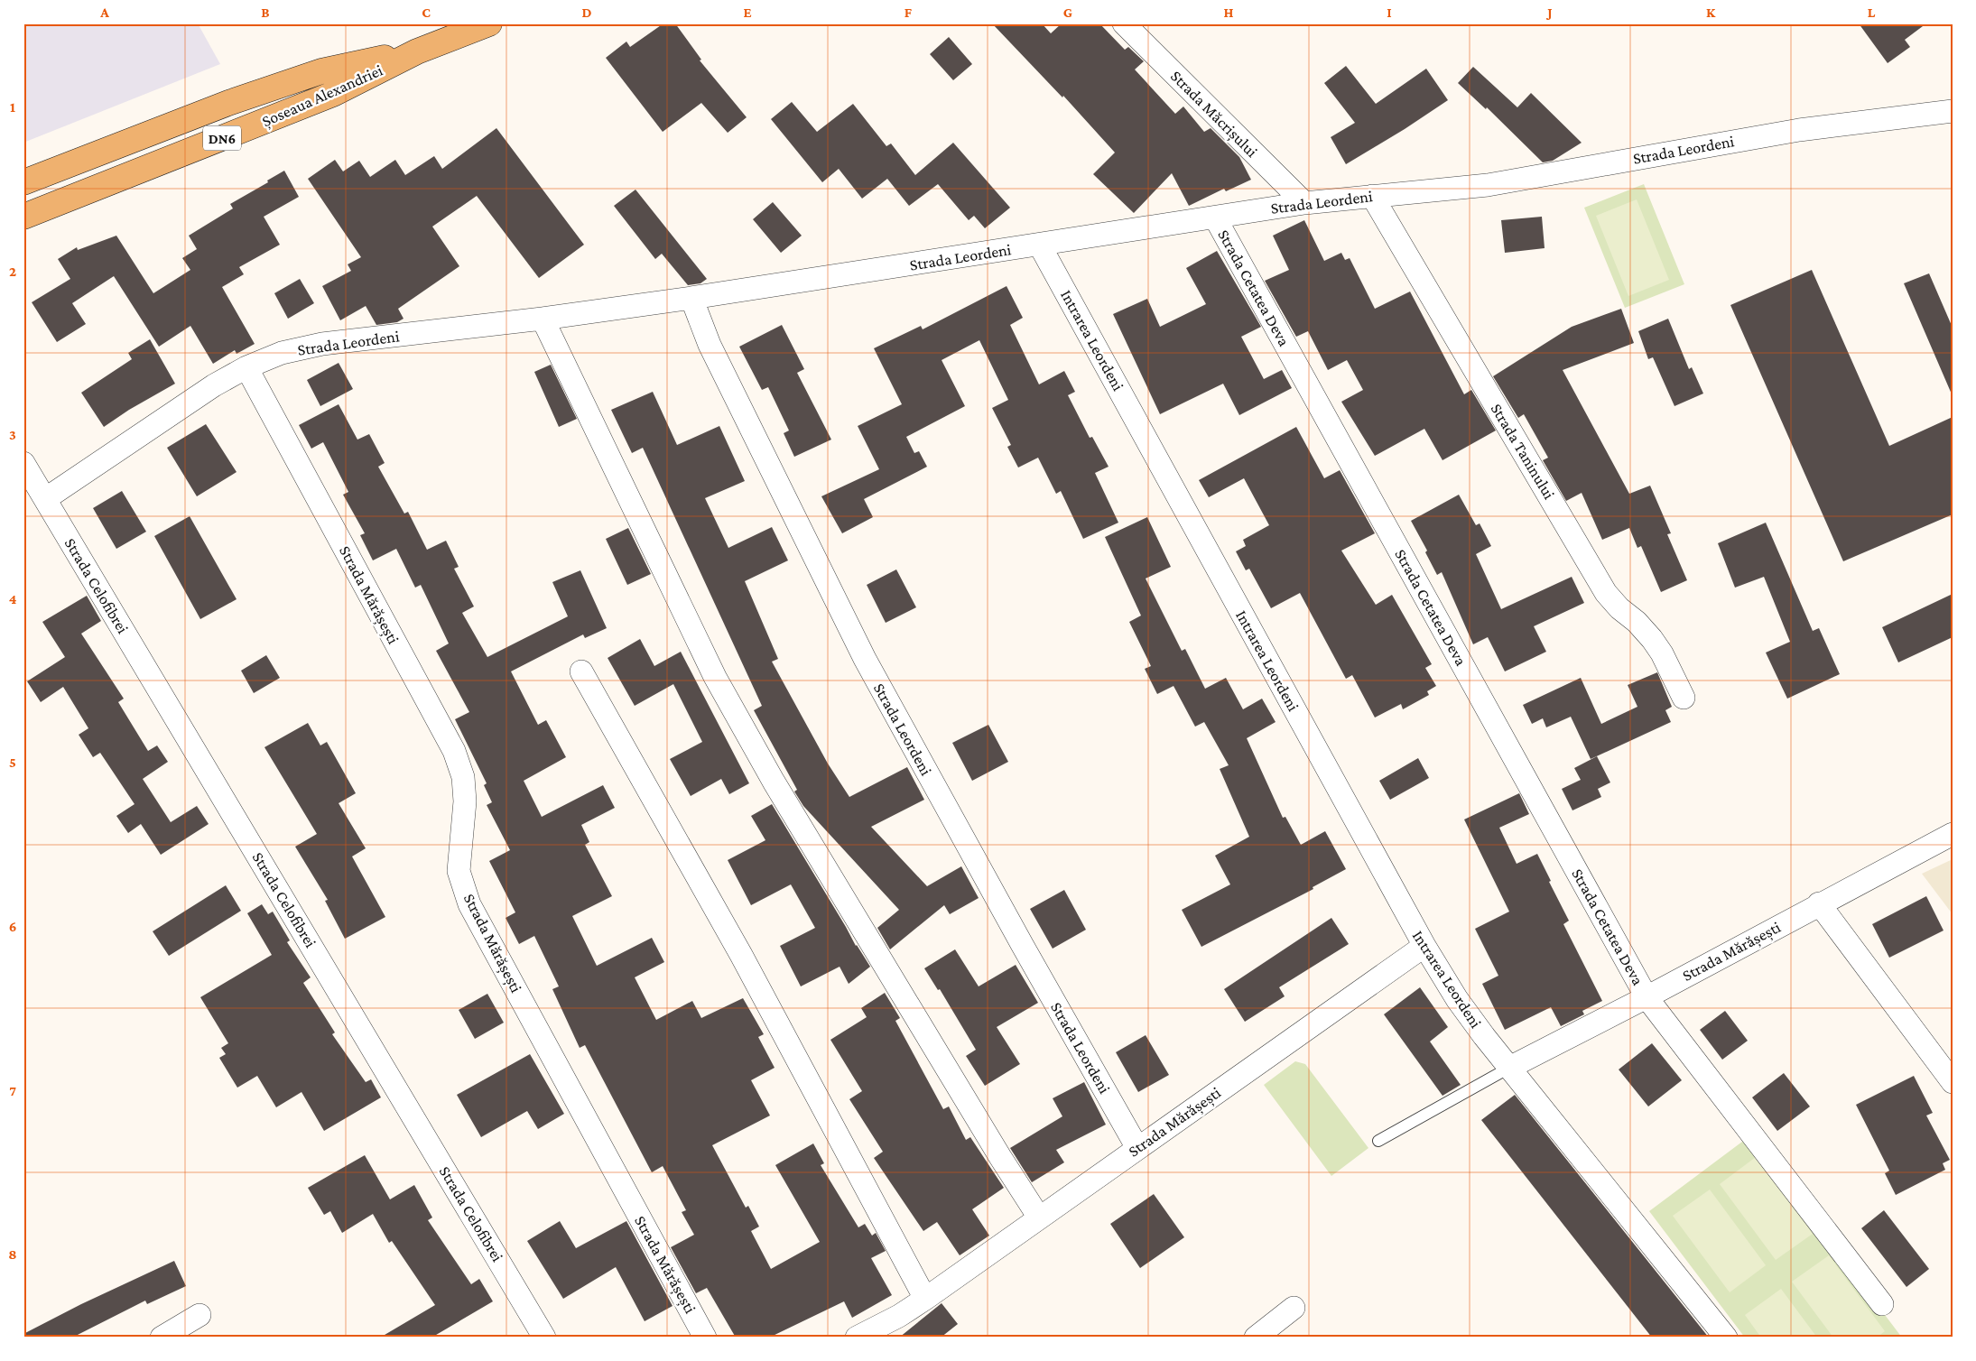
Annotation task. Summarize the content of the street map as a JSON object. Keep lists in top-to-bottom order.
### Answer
{
  "streets": {
    "main road": ["Șoseaua Alexandriei", "DN6"],
    "street": [
      "Strada Măcrișului",
      "Strada Leordeni",
      "Strada Cetatea Deva",
      "Intrarea Leordeni",
      "Strada Taninului",
      "Strada Celofibrei",
      "Strada Mărășești"
    ]
  },
  "crossings": [
    ["Strada Măcrișului", "Strada Leordeni"],
    ["Strada Leordeni", "Strada Cetatea Deva"],
    ["Strada Leordeni", "Intrarea Leordeni"],
    ["Strada Leordeni", "Strada Taninului"],
    ["Strada Leordeni", "Strada Celofibrei"],
    ["Strada Leordeni", "Strada Mărășești"],
    ["Strada Cetatea Deva", "Strada Mărășești"],
    ["Intrarea Leordeni", "Strada Mărășești"]
  ],
  "grid": {
    "columns": [
      "A",
      "B",
      "C",
      "D",
      "E",
      "F",
      "G",
      "H",
      "I",
      "J",
      "K",
      "L"
    ],
    "rows": [
      "1",
      "2",
      "3",
      "4",
      "5",
      "6",
      "7",
      "8"
    ]
  }
}
